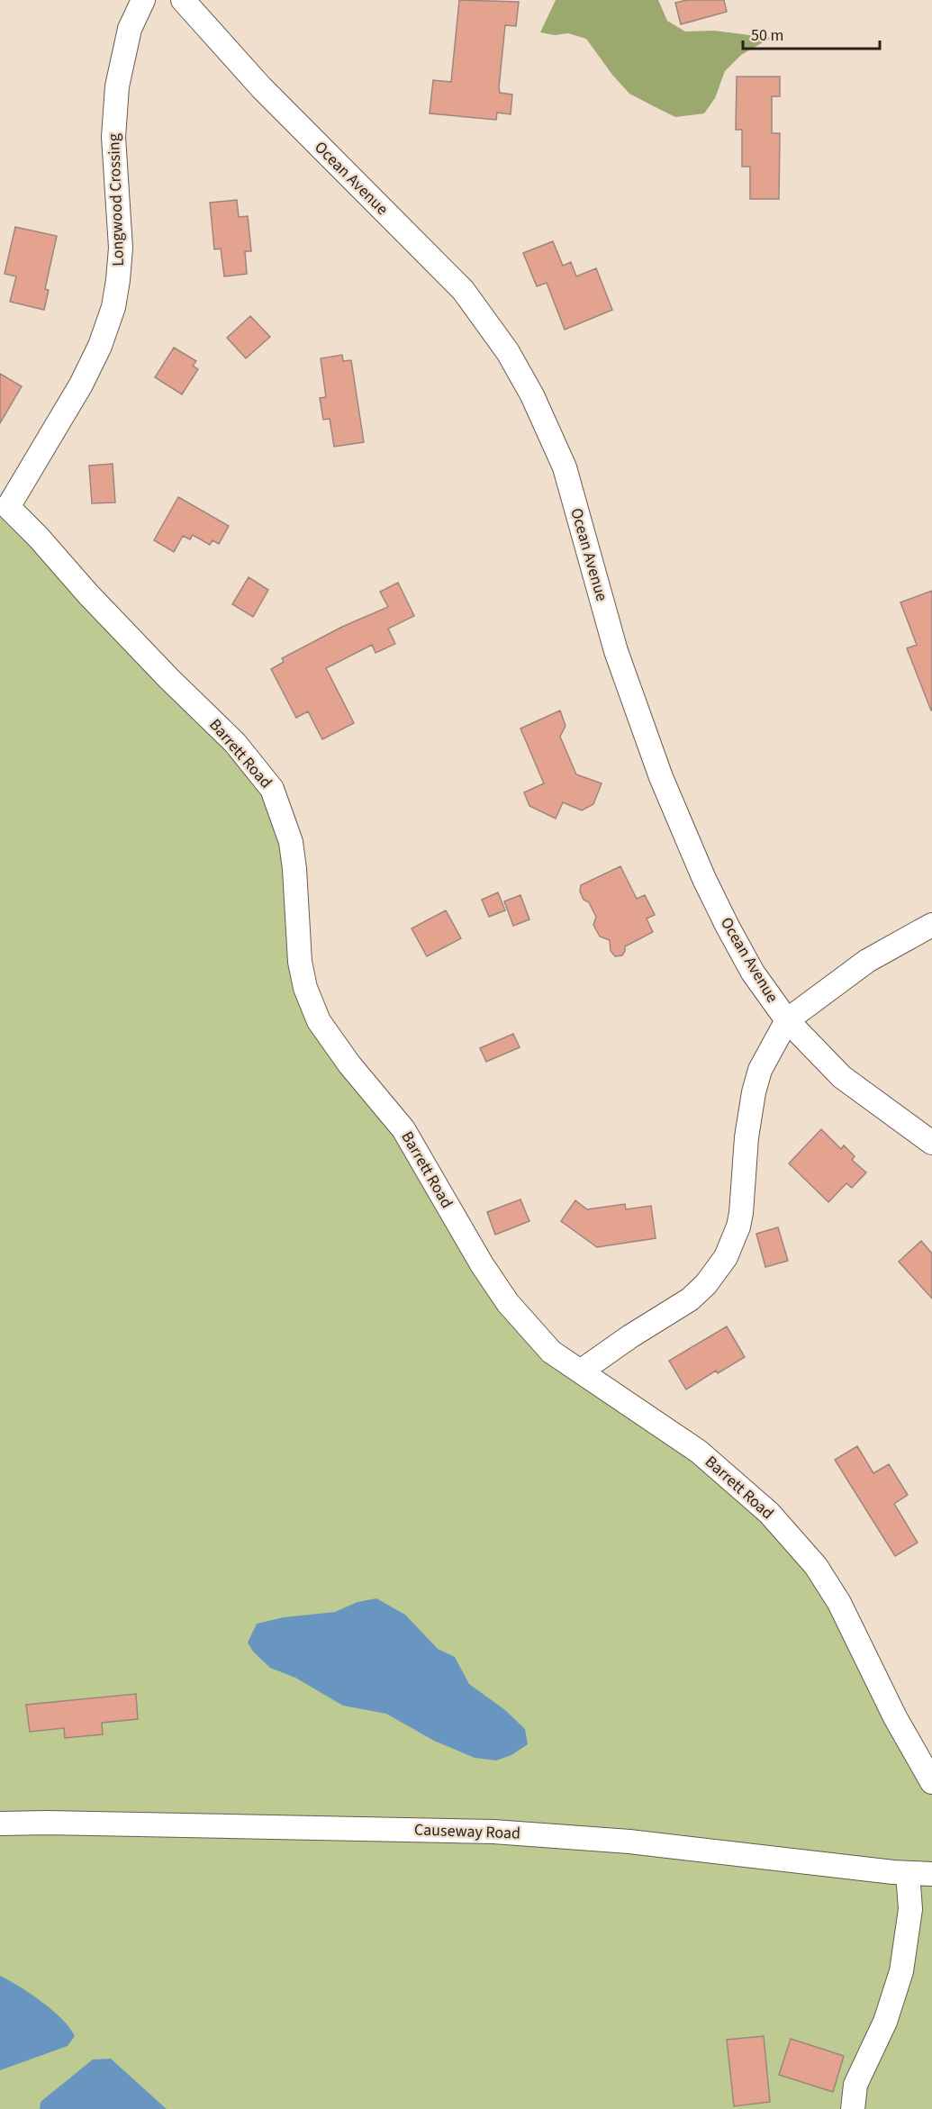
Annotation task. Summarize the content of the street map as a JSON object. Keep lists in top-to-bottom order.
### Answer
{
  "streets": {
    "street": [
      "Ocean Avenue",
      "Longwood Crossing",
      "Barrett Road",
      "Causeway Road"
    ]
  },
  "crossings": [
    ["Longwood Crossing", "Barrett Road"]
  ],
  "scale_bar": "50 m"
}
